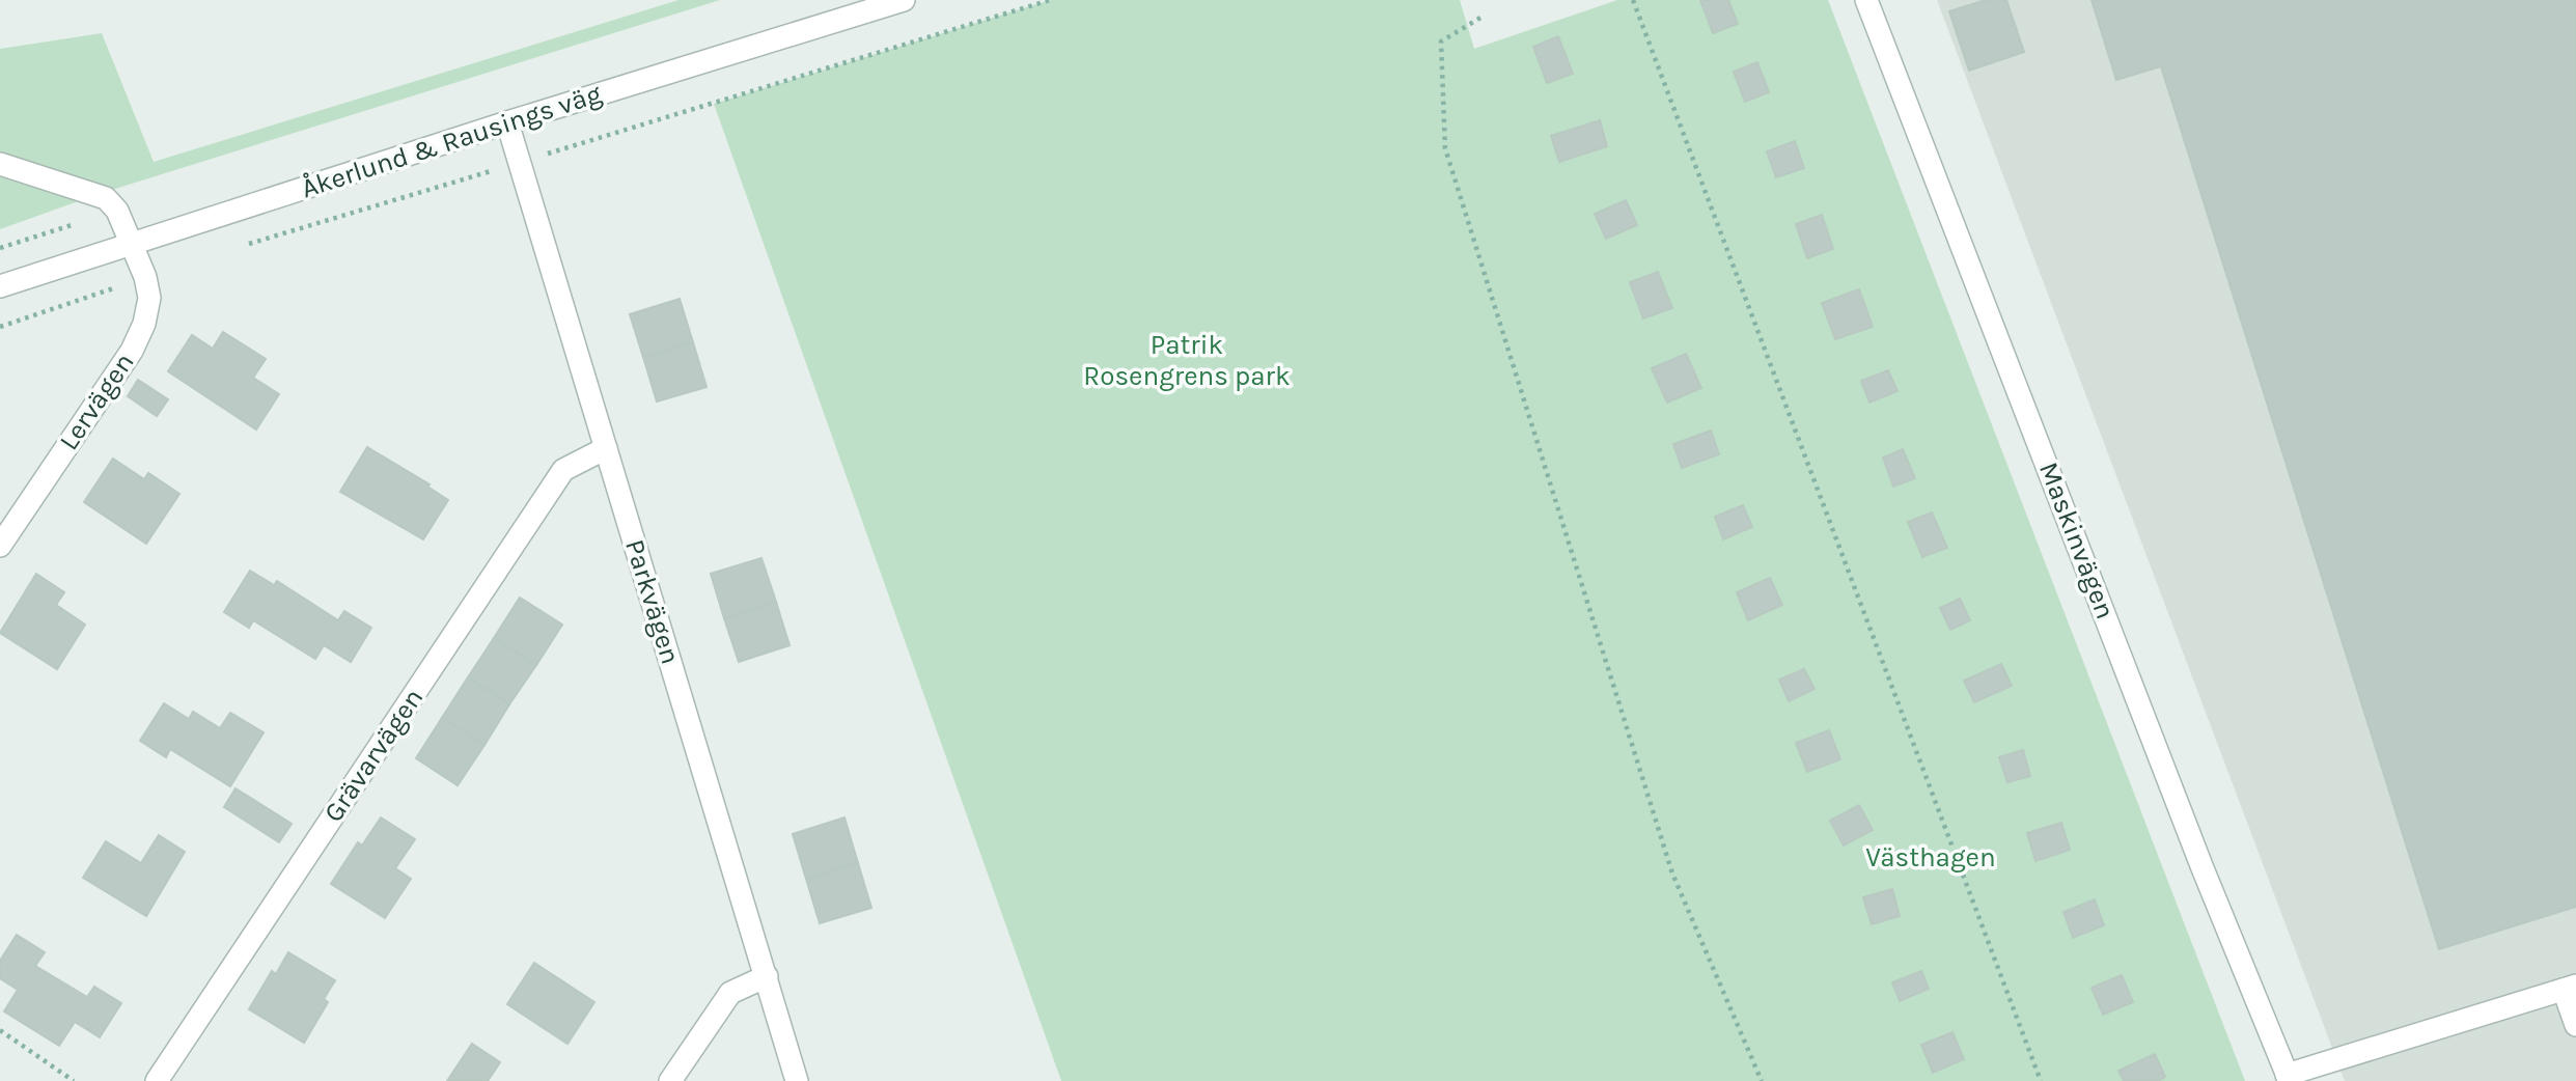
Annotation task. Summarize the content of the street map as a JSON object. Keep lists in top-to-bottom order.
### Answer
{
  "streets": {
    "street": [
      "Åkerlund & Rausings väg",
      "Lervägen",
      "Maskinvägen",
      "Parkvägen",
      "Grävarvägen"
    ]
  },
  "crossings": [
    ["Åkerlund & Rausings väg", "Lervägen"],
    ["Åkerlund & Rausings väg", "Parkvägen"],
    ["Parkvägen", "Grävarvägen"]
  ],
  "parks": ["Patrik Rosengrens park", "Västhagen"]
}
